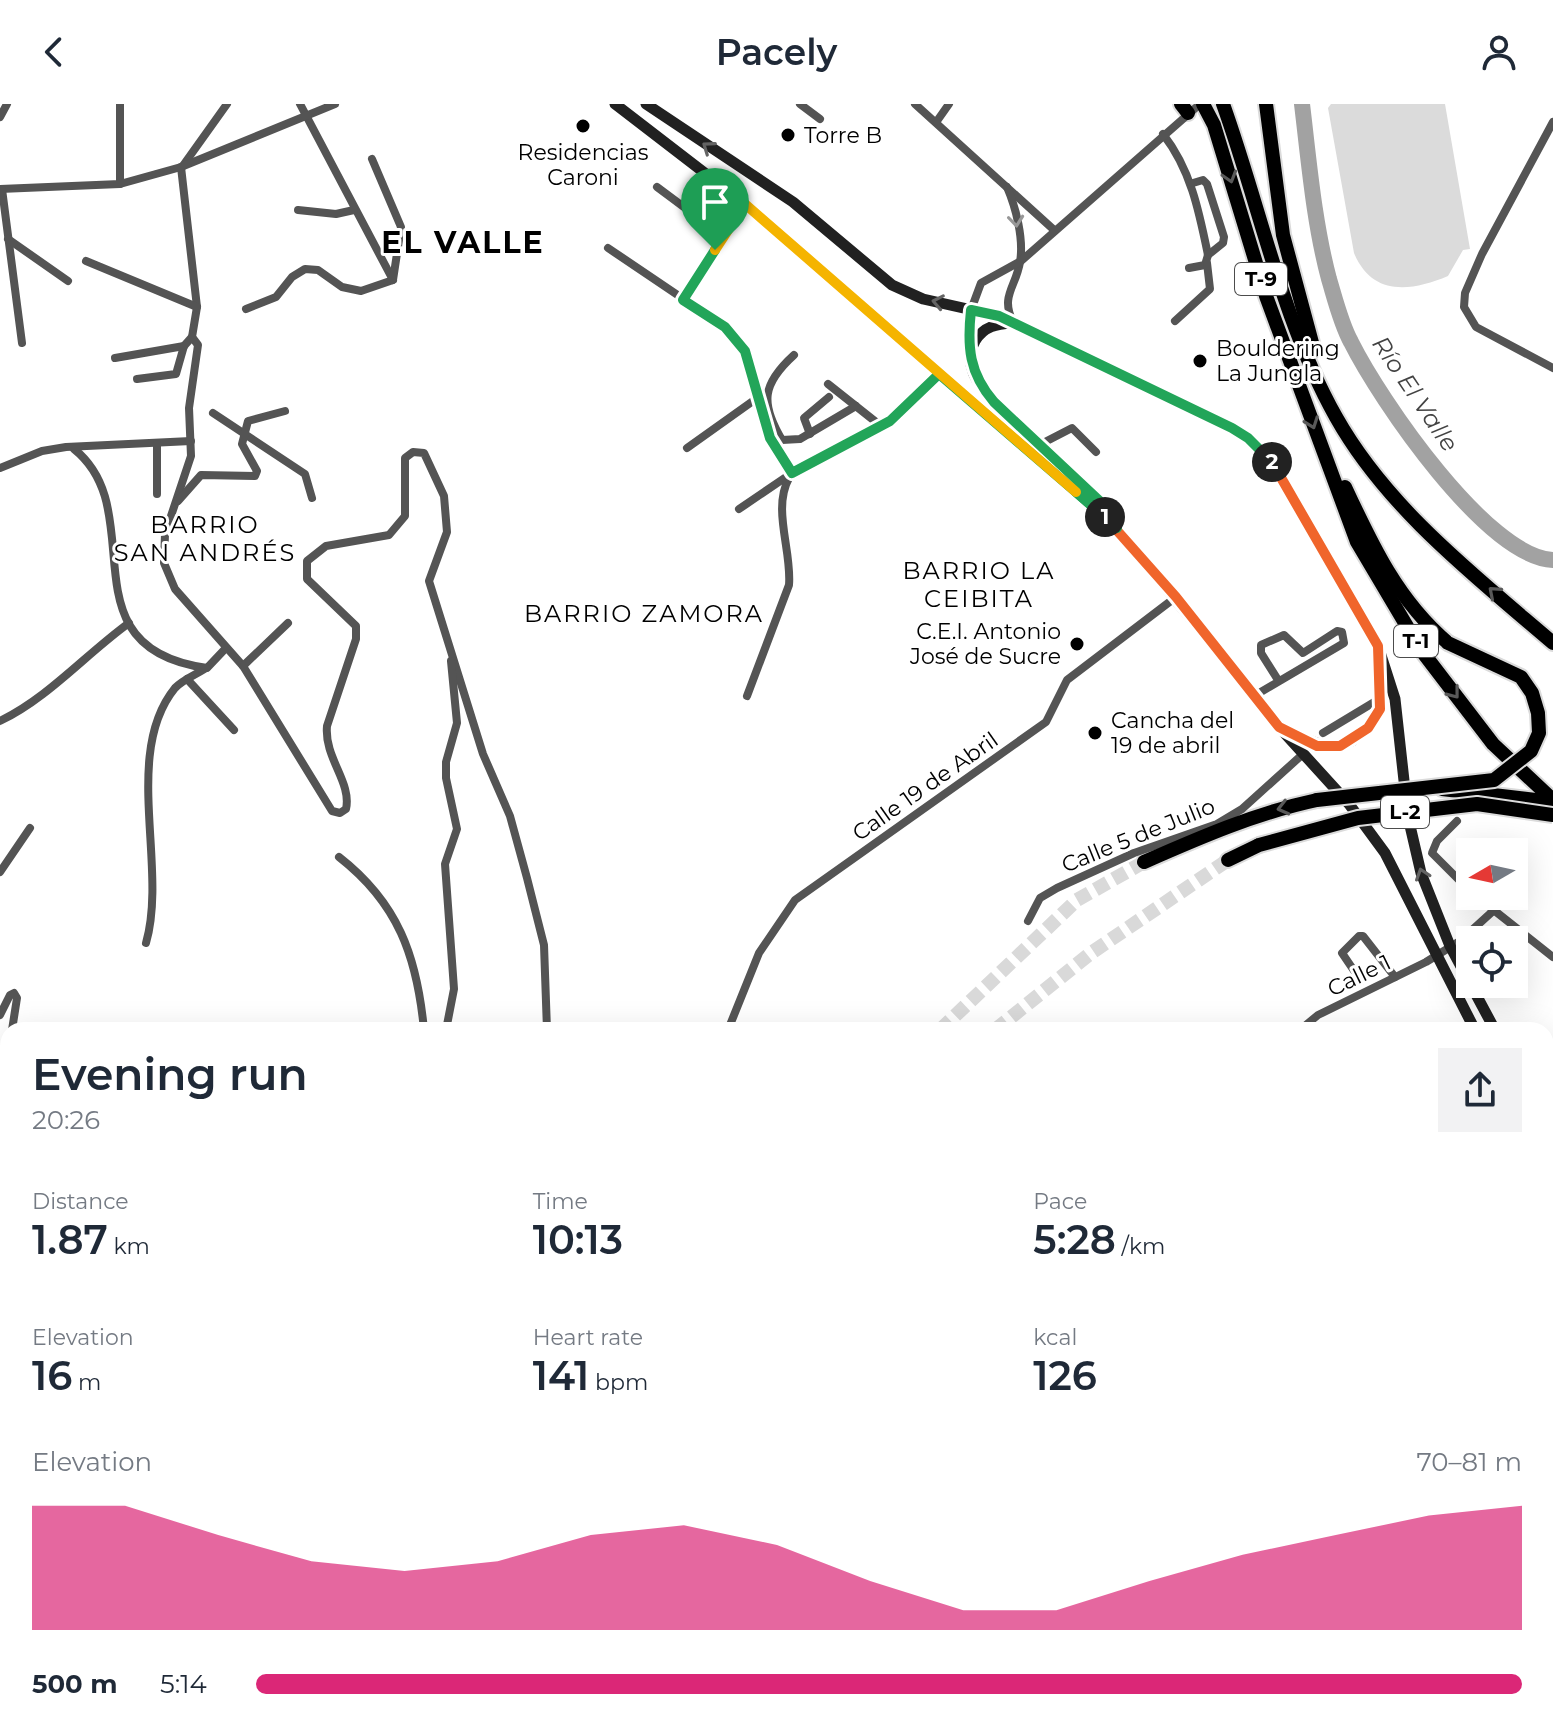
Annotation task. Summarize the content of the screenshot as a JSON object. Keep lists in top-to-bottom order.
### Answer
{
  "streets": {
    "highway": ["T-9", "T-1", "L-2"],
    "street": ["Calle 19 de Abril", "Calle 5 de Julio", "Calle 1"]
  },
  "crossings": [
    ["T-9", "T-1"],
    ["T-1", "L-2"]
  ],
  "districts": [
    "EL VALLE",
    "BARRIO SAN ANDRÉS",
    "BARRIO LA CEIBITA",
    "BARRIO ZAMORA"
  ],
  "water": ["Río El Valle"],
  "places": [
    "Residencias Caroni",
    "Torre B",
    "Bouldering La Jungla",
    "C.E.I. Antonio José de Sucre",
    "Cancha del 19 de abril"
  ],
  "north": "left",
  "page": {
    "header": "Pacely",
    "pins": ["2", "1"],
    "heading": ["Evening run", "20:26"],
    "stats": [
      ["Distance", "1.87 km"],
      ["Time", "10:13"],
      ["Pace", "5:28 /km"],
      ["Elevation", "16 m"],
      ["Heart rate", "141 bpm"],
      ["kcal", "126"]
    ],
    "chart": ["Elevation", "70–81 m"],
    "list": [
      {
        "name": "500 m",
        "note": "5:14"
      }
    ]
  }
}
